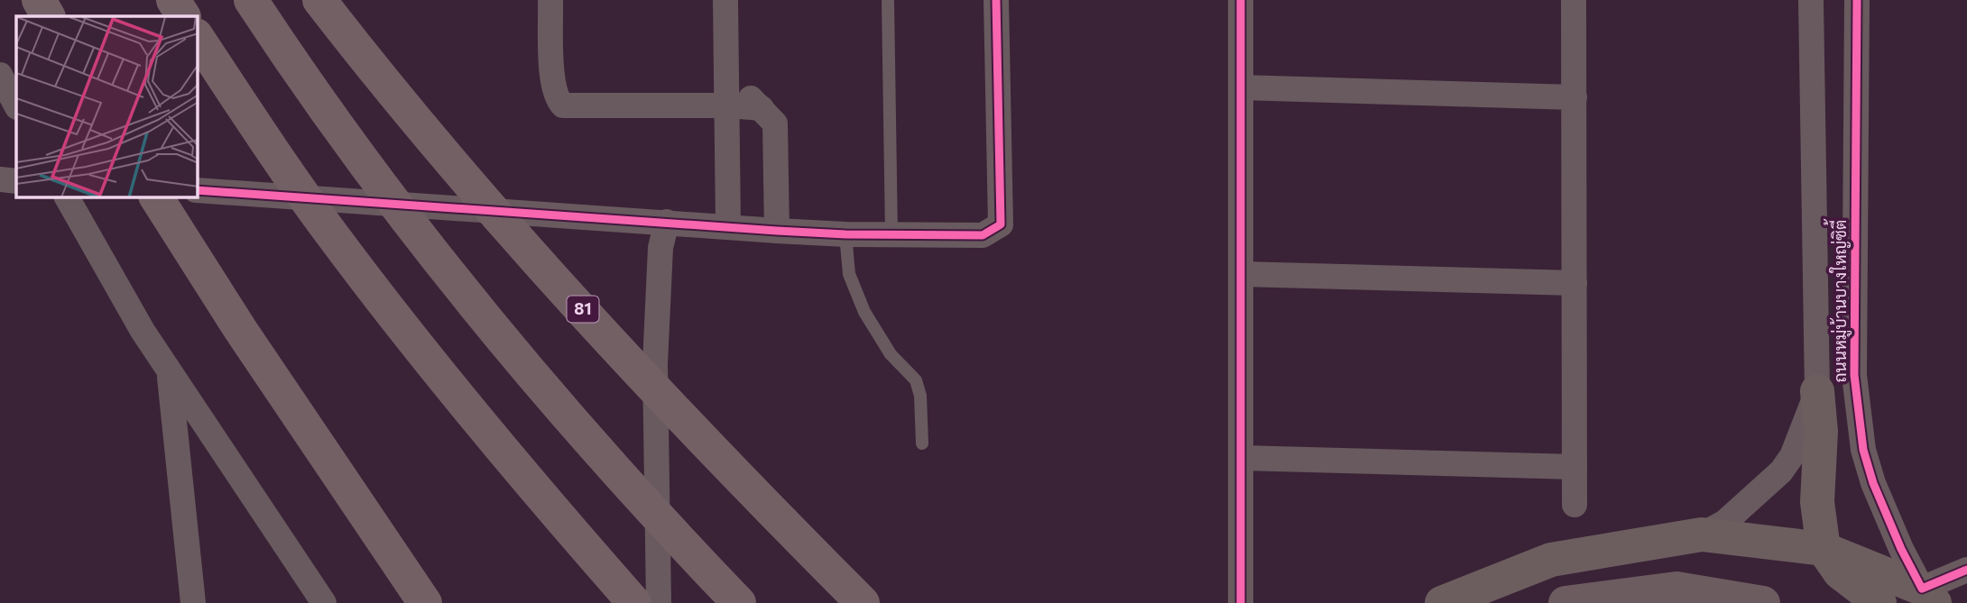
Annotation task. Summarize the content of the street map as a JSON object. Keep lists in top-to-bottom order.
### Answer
{
  "streets": {
    "highway": ["81"],
    "street": ["ถนนหมู่บ้านบางใหญ่ซิตี้"]
  }
}
